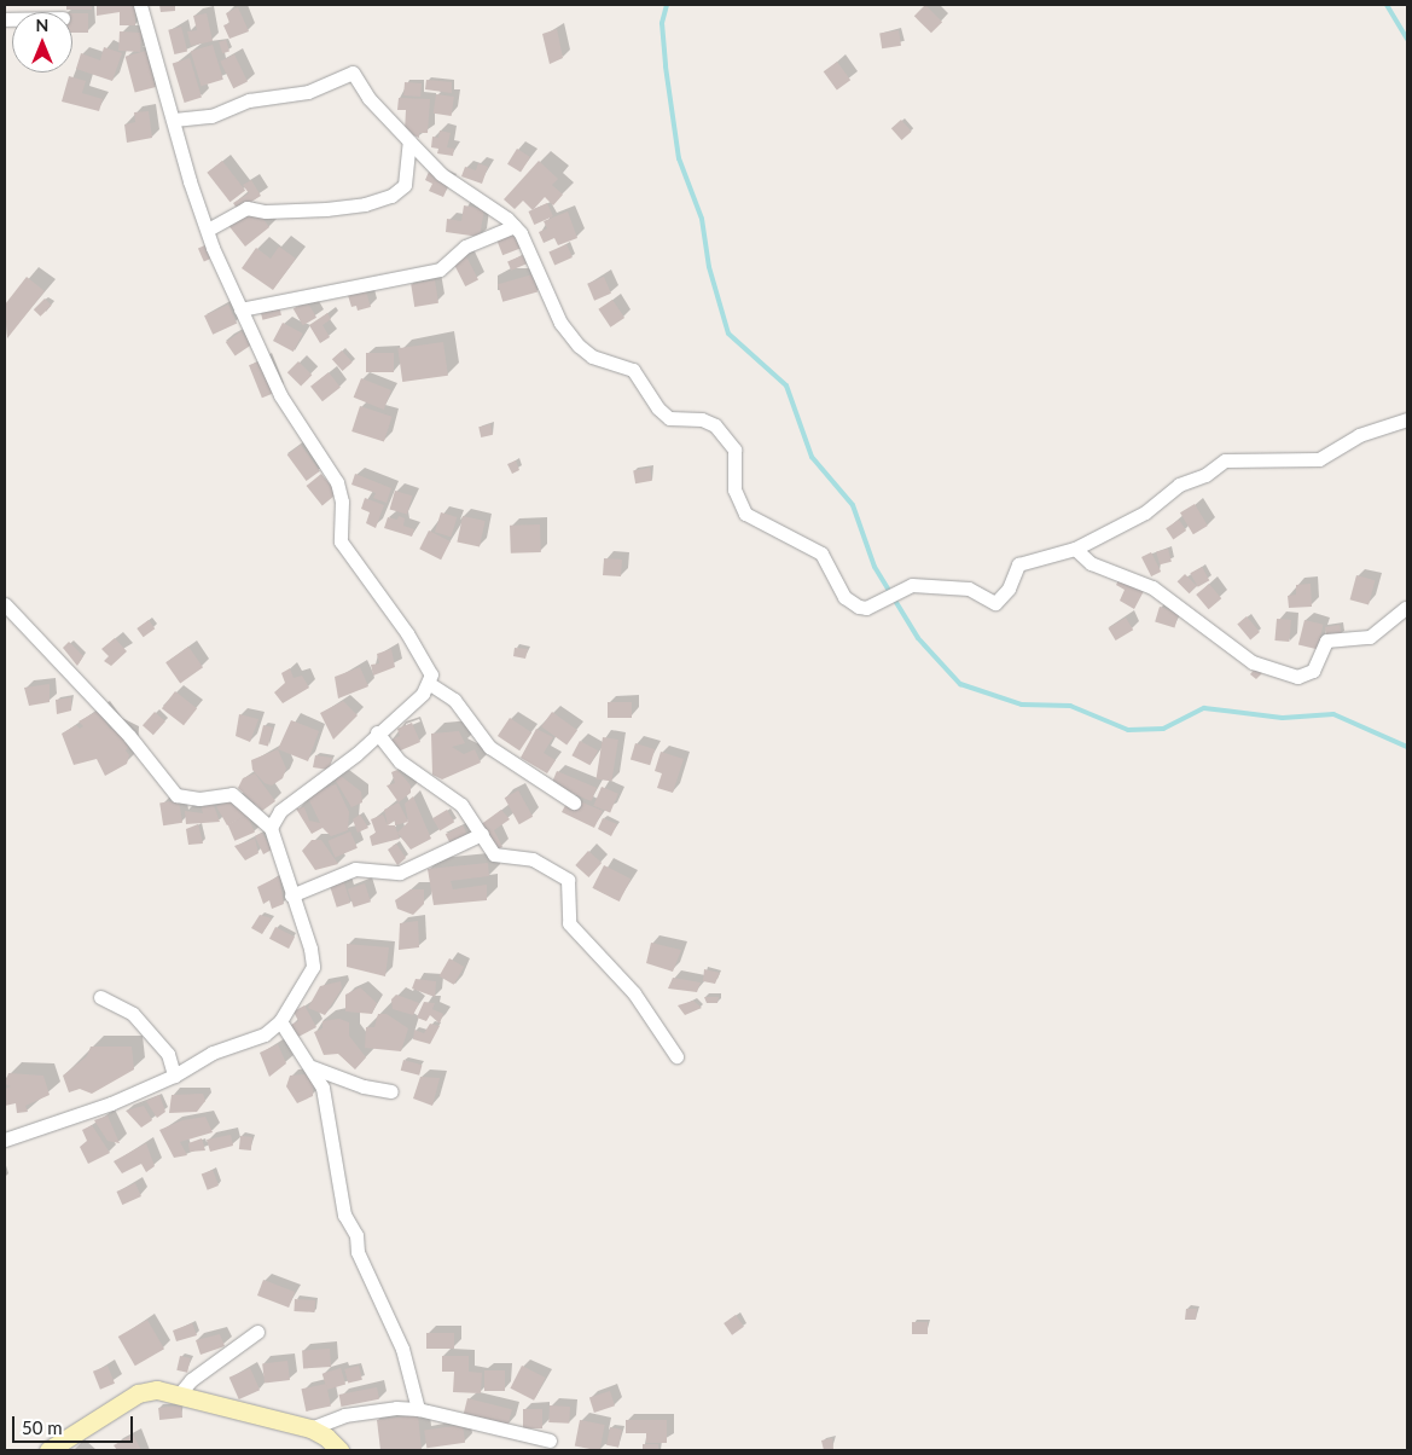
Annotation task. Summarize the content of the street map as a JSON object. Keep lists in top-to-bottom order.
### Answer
{
  "scale_bar": "50 m",
  "north": "top"
}
